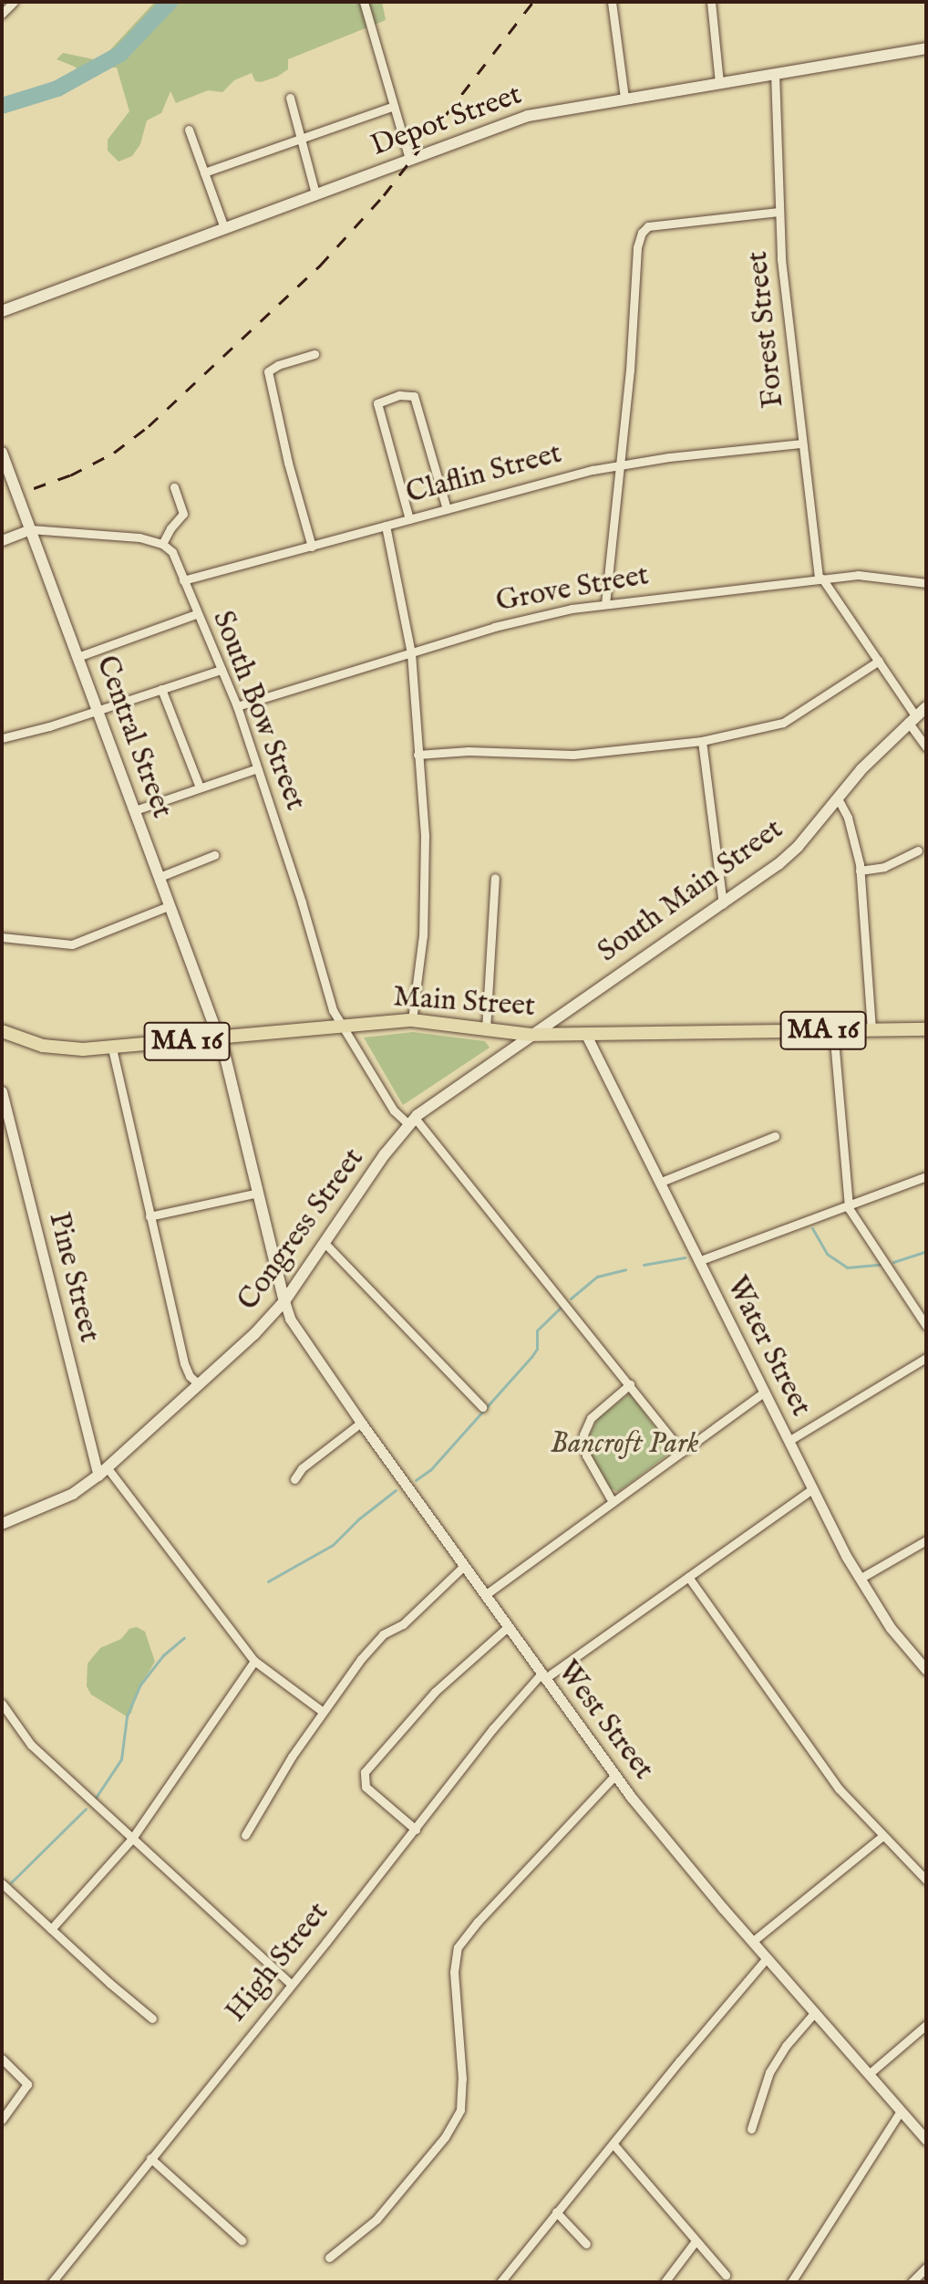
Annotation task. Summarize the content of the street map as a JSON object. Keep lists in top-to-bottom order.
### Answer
{
  "streets": {
    "main road": [
      "Depot Street",
      "Central Street",
      "South Main Street",
      "Main Street",
      "MA 16",
      "Congress Street"
    ],
    "street": [
      "Forest Street",
      "Claflin Street",
      "Grove Street",
      "South Bow Street",
      "Pine Street",
      "Water Street",
      "West Street",
      "High Street"
    ]
  },
  "crossings": [
    ["Depot Street", "Forest Street"],
    ["Forest Street", "Claflin Street"],
    ["Forest Street", "Grove Street"],
    ["Forest Street", "South Main Street"],
    ["Claflin Street", "South Bow Street"],
    ["Grove Street", "South Bow Street"],
    ["South Bow Street", "Main Street"],
    ["South Bow Street", "Congress Street"],
    ["Central Street", "Main Street"],
    ["Central Street", "Congress Street"],
    ["Central Street", "West Street"],
    ["South Main Street", "Main Street"],
    ["South Main Street", "Congress Street"],
    ["Main Street", "Congress Street"],
    ["Main Street", "Water Street"],
    ["Congress Street", "Pine Street"],
    ["Congress Street", "West Street"],
    ["Water Street", "High Street"],
    ["West Street", "High Street"]
  ],
  "parks": ["Bancroft Park"]
}
